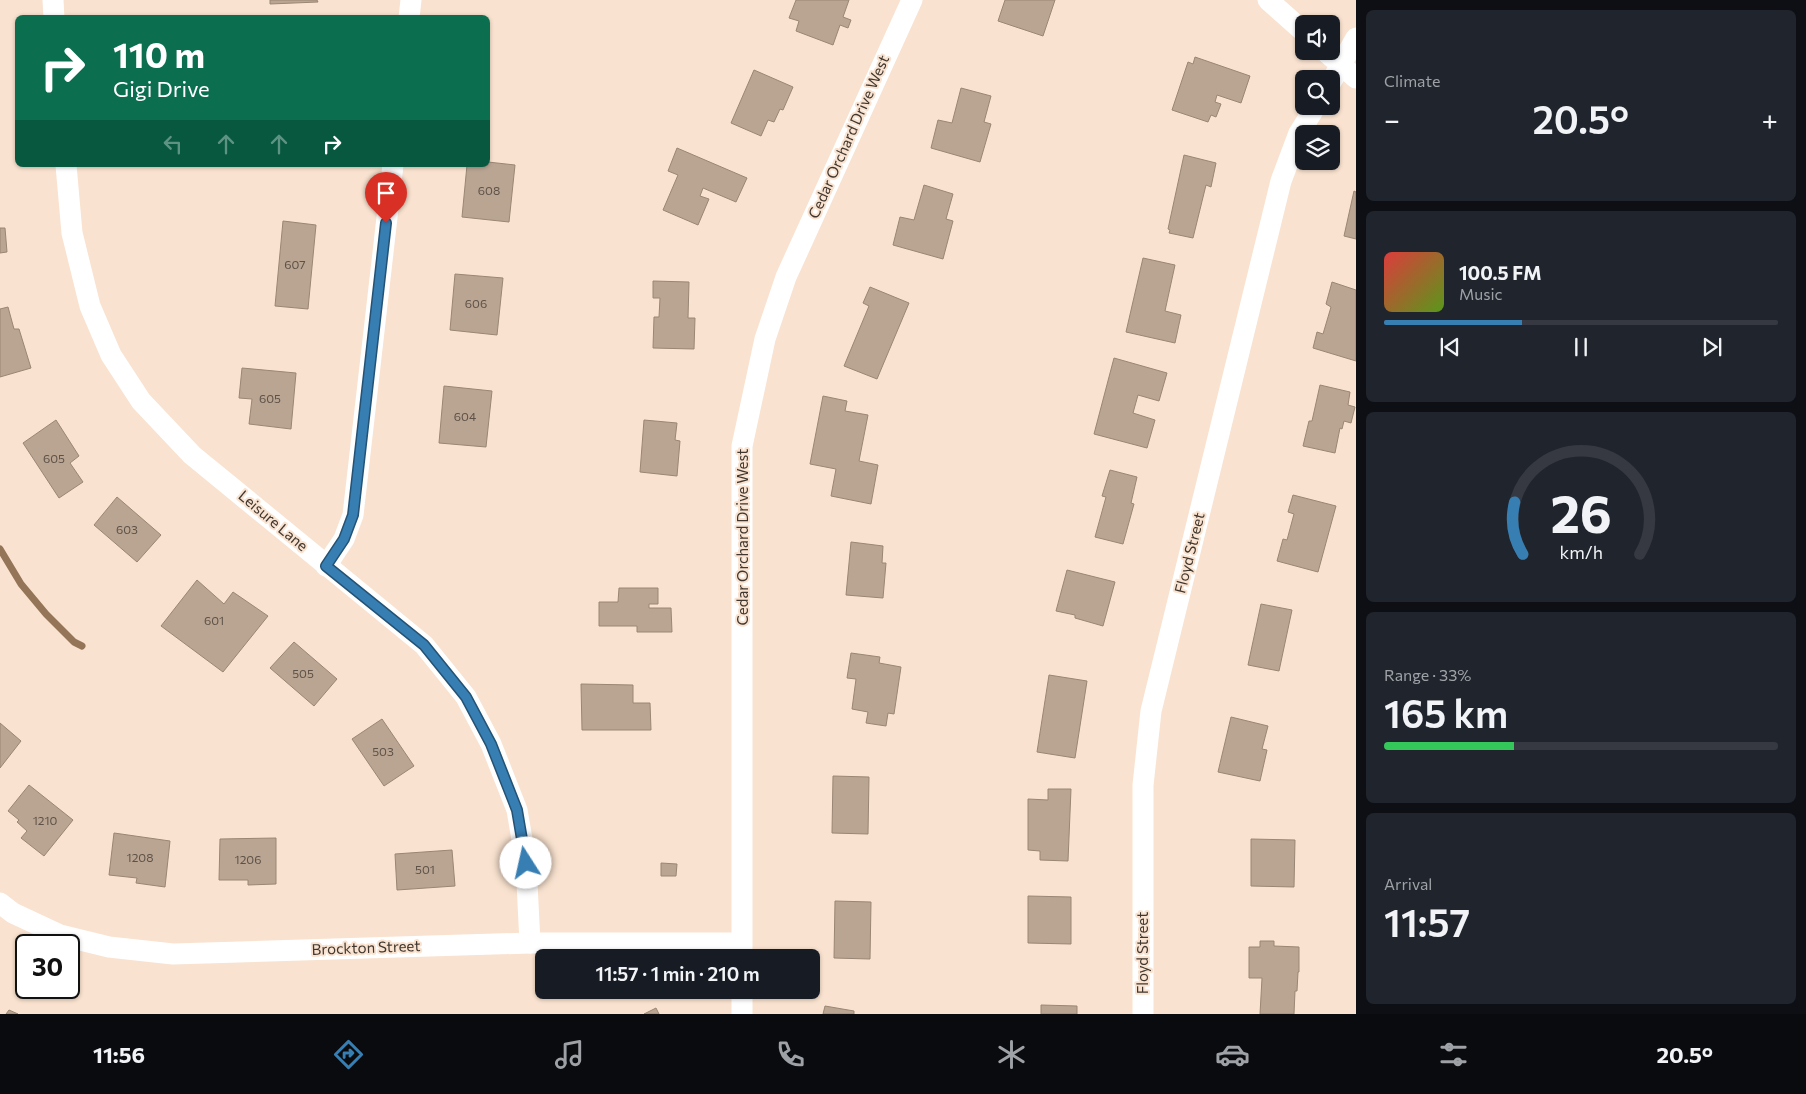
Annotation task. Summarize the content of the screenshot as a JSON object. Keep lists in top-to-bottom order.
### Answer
{
  "streets": {
    "street": [
      "Cedar Orchard Drive West",
      "Leisure Lane",
      "Floyd Street",
      "Brockton Street"
    ]
  },
  "crossings": [
    ["Leisure Lane", "Brockton Street"]
  ],
  "house_numbers": [
    "608",
    "607",
    "606",
    "605",
    "604",
    "605",
    "603",
    "601",
    "505",
    "503",
    "1210",
    "1208",
    "1206",
    "501"
  ],
  "page": {
    "tile": [
      "Climate",
      ["Range · 33%", "165 km"],
      ["Arrival", "11:57"]
    ],
    "turn": ["110 m", "Gigi Drive"],
    "heat": ["−", "20.5°", "+"],
    "song": ["100.5 FM", "Music"],
    "limit": "30",
    "trip": "11:57 · 1 min · 210 m",
    "tabs": ["11:56", "20.5°"],
    "gauge": ["26", "km/h"]
  }
}
